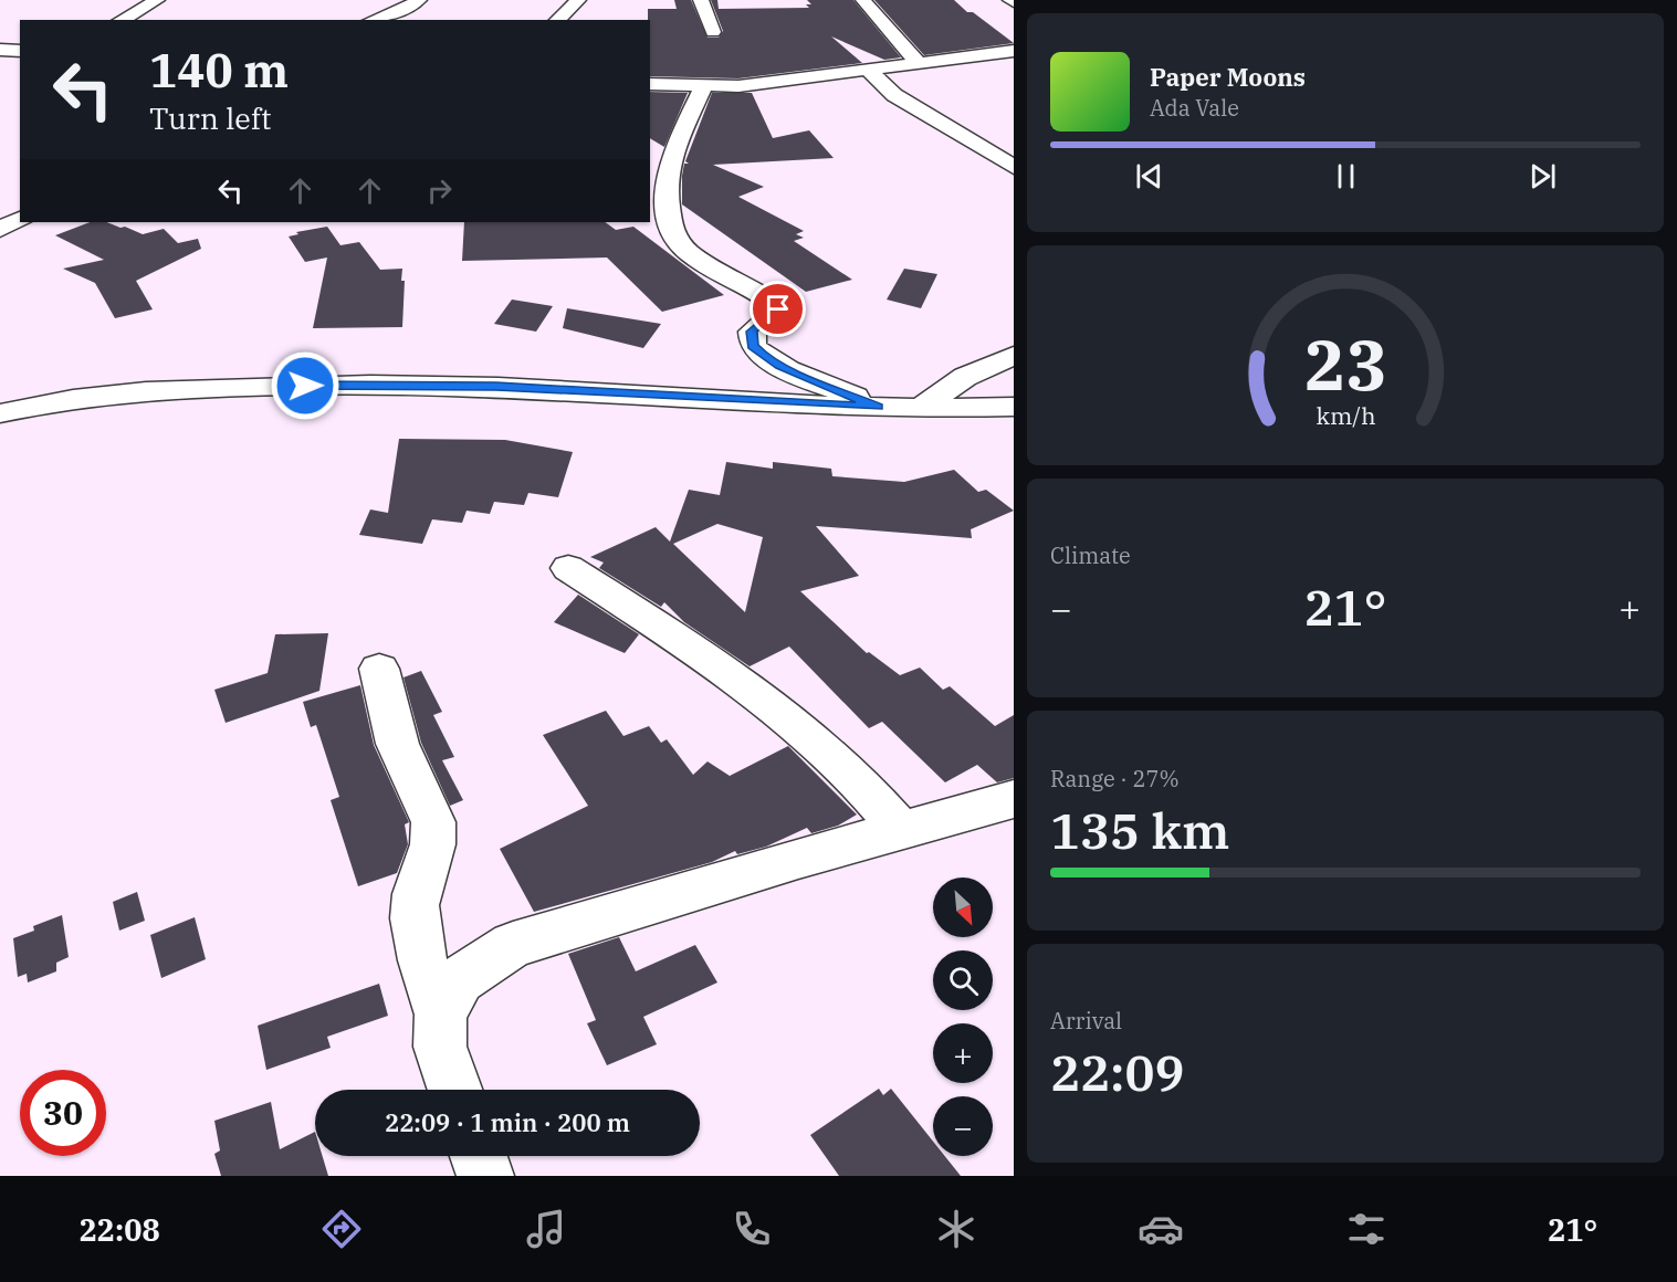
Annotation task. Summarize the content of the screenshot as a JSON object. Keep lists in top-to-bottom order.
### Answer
{
  "north": "bottom right",
  "page": {
    "turn": ["140 m", "Turn left"],
    "song": ["Paper Moons", "Ada Vale"],
    "tile": [
      "Climate",
      ["Range · 27%", "135 km"],
      ["Arrival", "22:09"]
    ],
    "heat": ["−", "21°", "+"],
    "map_buttons": ["+", "−"],
    "limit": "30",
    "trip": "22:09 · 1 min · 200 m",
    "tabs": ["22:08", "21°"],
    "gauge": ["23", "km/h"]
  }
}
